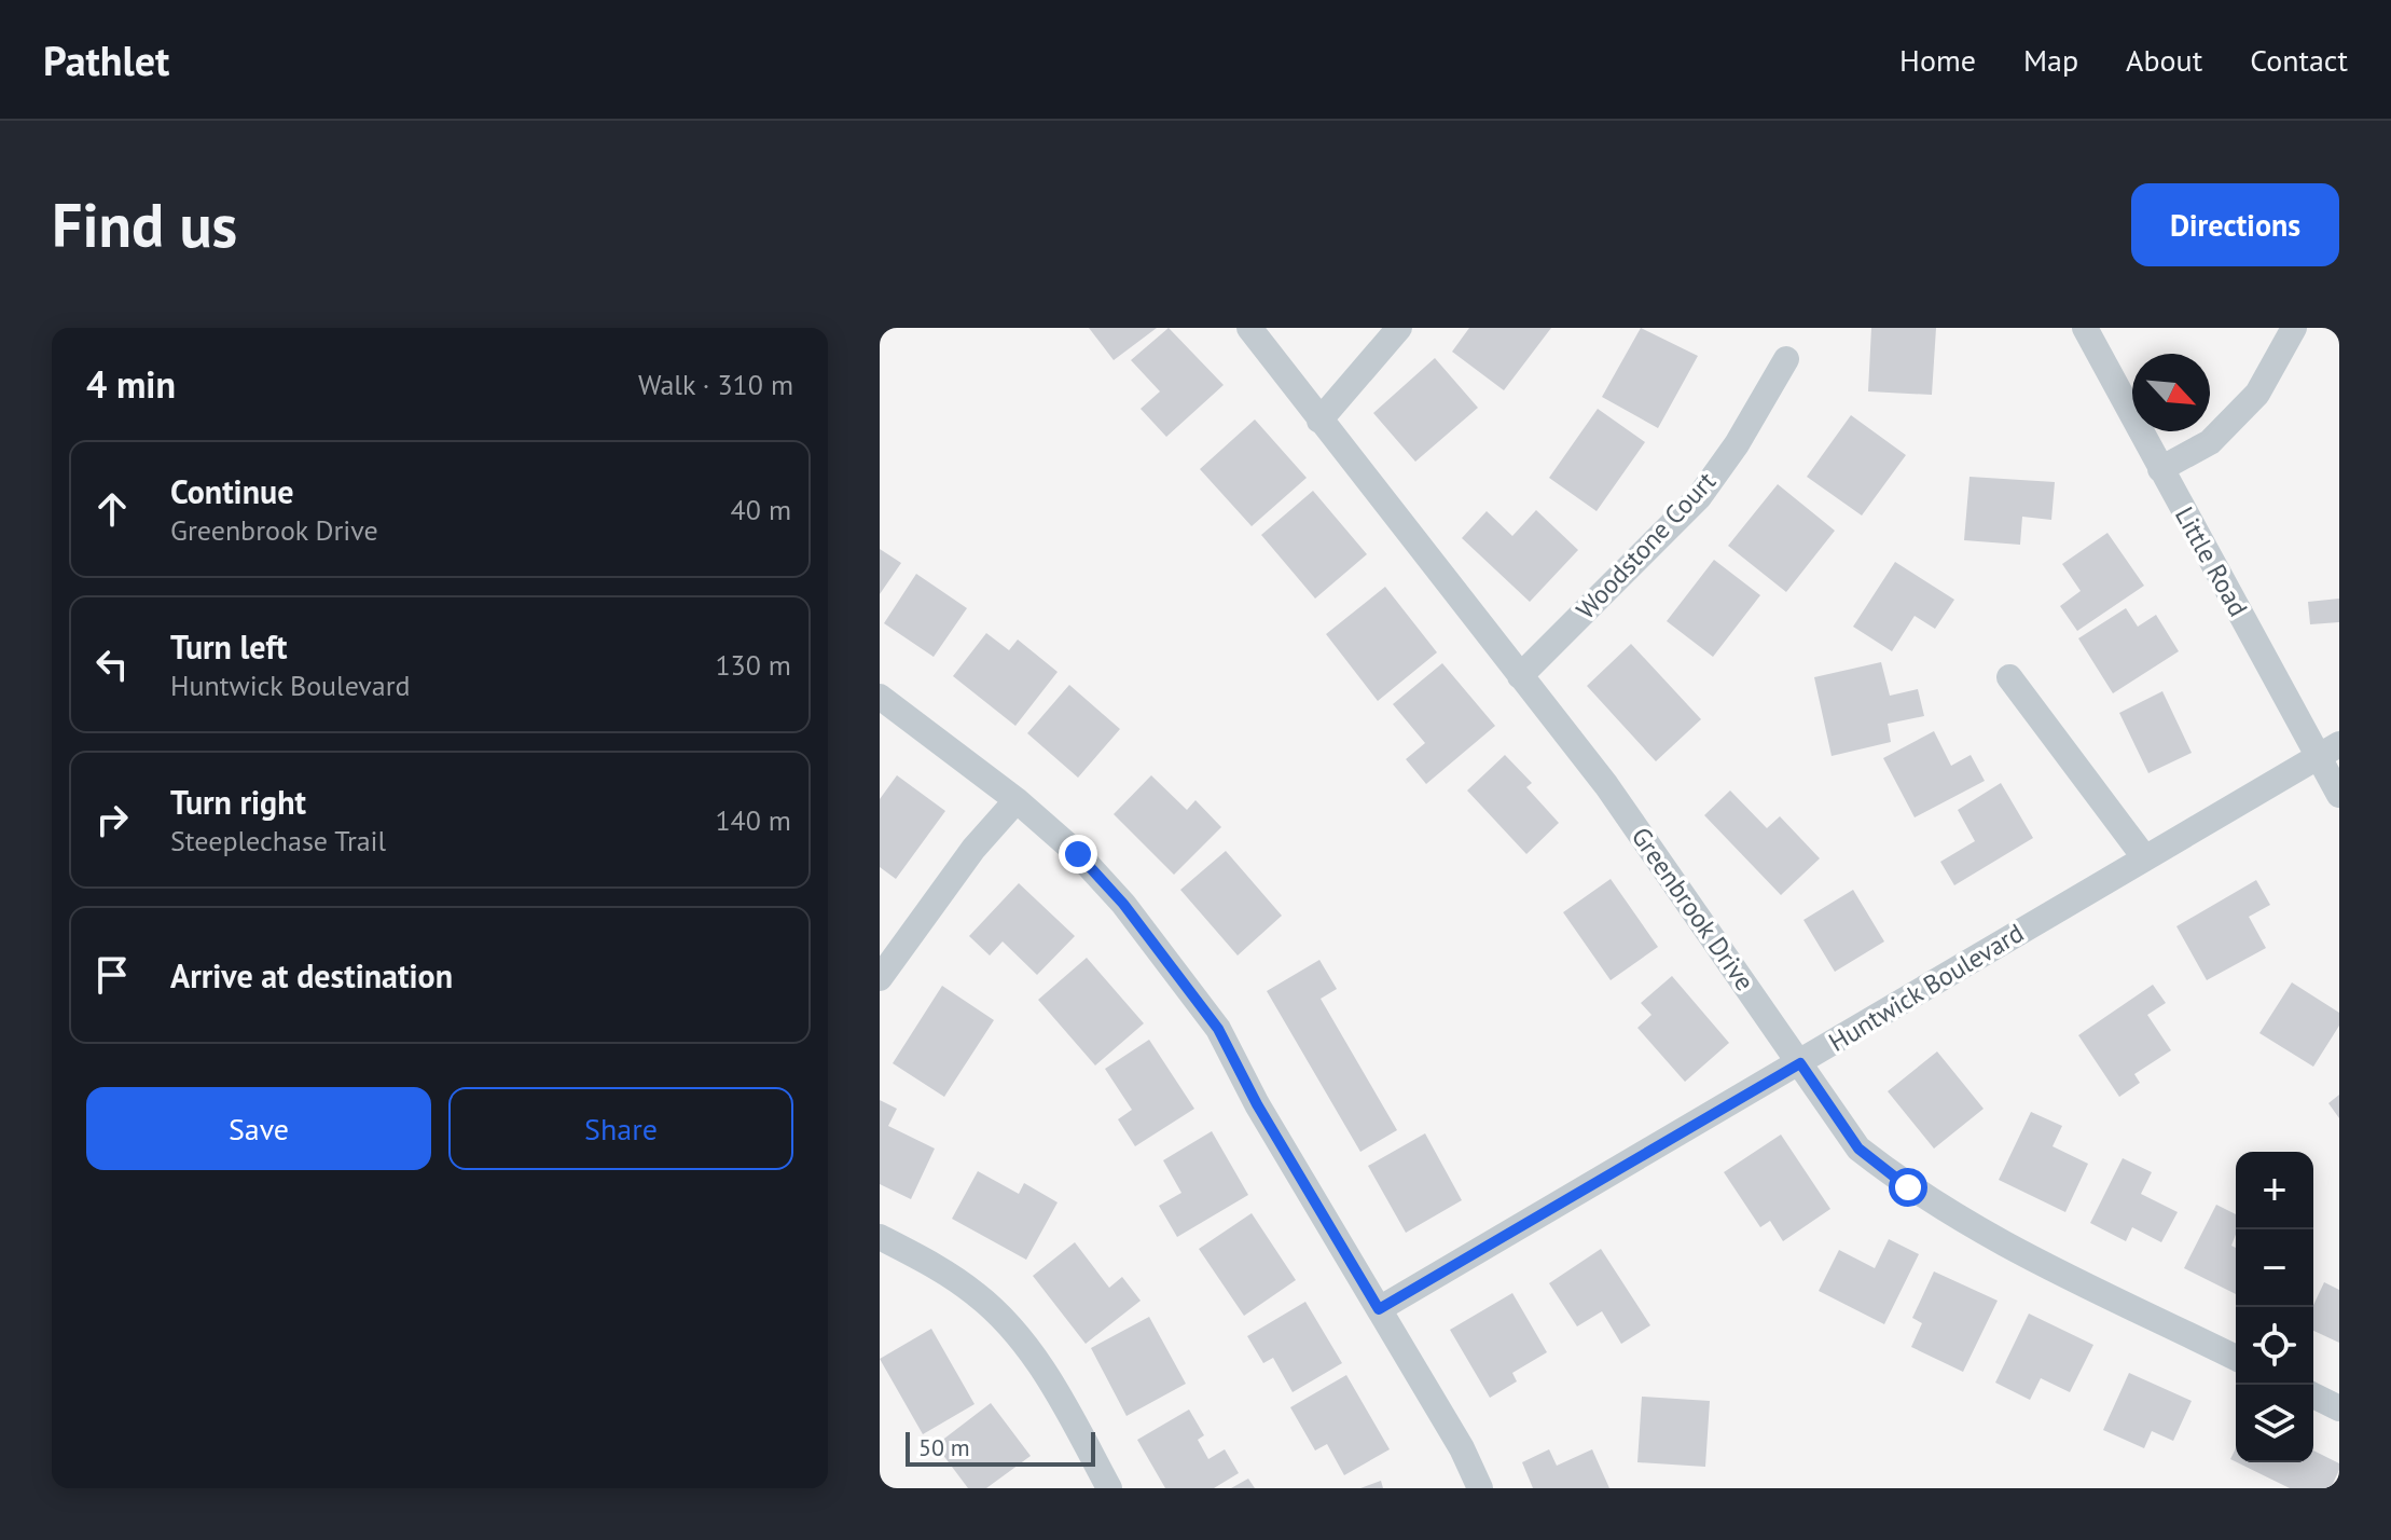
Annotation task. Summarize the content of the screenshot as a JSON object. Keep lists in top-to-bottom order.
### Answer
{
  "streets": {
    "street": [
      "Woodstone Court",
      "Little Road",
      "Greenbrook Drive",
      "Huntwick Boulevard"
    ]
  },
  "crossings": [
    ["Woodstone Court", "Greenbrook Drive"],
    ["Little Road", "Huntwick Boulevard"],
    ["Greenbrook Drive", "Huntwick Boulevard"]
  ],
  "scale_bar": "50 m",
  "north": "bottom right",
  "page": {
    "header": "Pathlet",
    "nav": [
      "Home",
      "Map",
      "About",
      "Contact"
    ],
    "buttons": [
      "Directions",
      ["Save", "Share"]
    ],
    "title": "Find us",
    "heading": ["4 min", "Walk · 310 m"],
    "list": [
      ["Continue", "Greenbrook Drive", "40 m"],
      ["Turn left", "Huntwick Boulevard", "130 m"],
      ["Turn right", "Steeplechase Trail", "140 m"],
      "Arrive at destination"
    ],
    "map_buttons": ["+", "−"],
    "scale": "50 m"
  }
}
